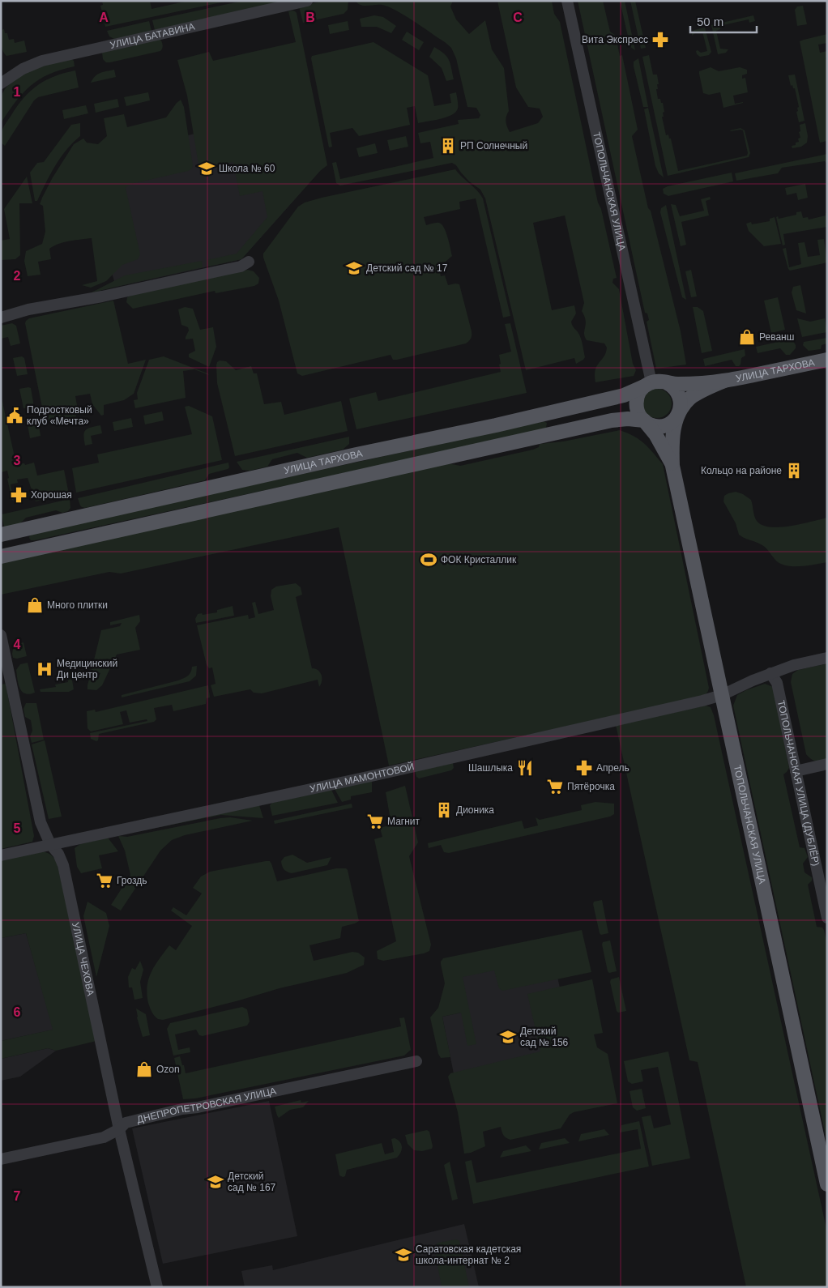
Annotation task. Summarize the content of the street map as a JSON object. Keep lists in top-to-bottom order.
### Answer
{
  "streets": {
    "main road": ["ТОПОЛЬЧАНСКАЯ УЛИЦА", "УЛИЦА ТАРХОВА"],
    "street": [
      "УЛИЦА БАТАВИНА",
      "УЛИЦА МАМОНТОВОЙ",
      "ТОПОЛЬЧАНСКАЯ УЛИЦА (ДУБЛЁР)",
      "УЛИЦА ЧЕХОВА",
      "ДНЕПРОПЕТРОВСКАЯ УЛИЦА"
    ]
  },
  "crossings": [
    ["ТОПОЛЬЧАНСКАЯ УЛИЦА", "УЛИЦА ТАРХОВА"],
    ["ТОПОЛЬЧАНСКАЯ УЛИЦА", "УЛИЦА МАМОНТОВОЙ"],
    ["УЛИЦА МАМОНТОВОЙ", "ТОПОЛЬЧАНСКАЯ УЛИЦА (ДУБЛЁР)"],
    ["УЛИЦА МАМОНТОВОЙ", "УЛИЦА ЧЕХОВА"],
    ["УЛИЦА ЧЕХОВА", "ДНЕПРОПЕТРОВСКАЯ УЛИЦА"]
  ],
  "places": {
    "pharmacy": ["Вита Экспресс", "Хорошая", "Апрель"],
    "building": ["РП Солнечный", "Кольцо на районе", "Дионика"],
    "school or university": [
      "Школа № 60",
      "Детский сад № 17",
      "Детский сад № 156",
      "Детский сад № 167",
      "Саратовская кадетская школа-интернат № 2"
    ],
    "shop": ["Реванш", "Много плитки", "Ozon"],
    "public building": ["Подростковый клуб «Мечта»"],
    "sports": ["ФОК Кристаллик"],
    "hospital": ["Медицинский Ди центр"],
    "restaurant": ["Шашлыка"],
    "supermarket": ["Пятёрочка", "Магнит", "Гроздь"]
  },
  "scale_bar": "50 m",
  "grid": {
    "columns": ["A", "B", "C"],
    "rows": [
      "1",
      "2",
      "3",
      "4",
      "5",
      "6",
      "7"
    ]
  }
}
